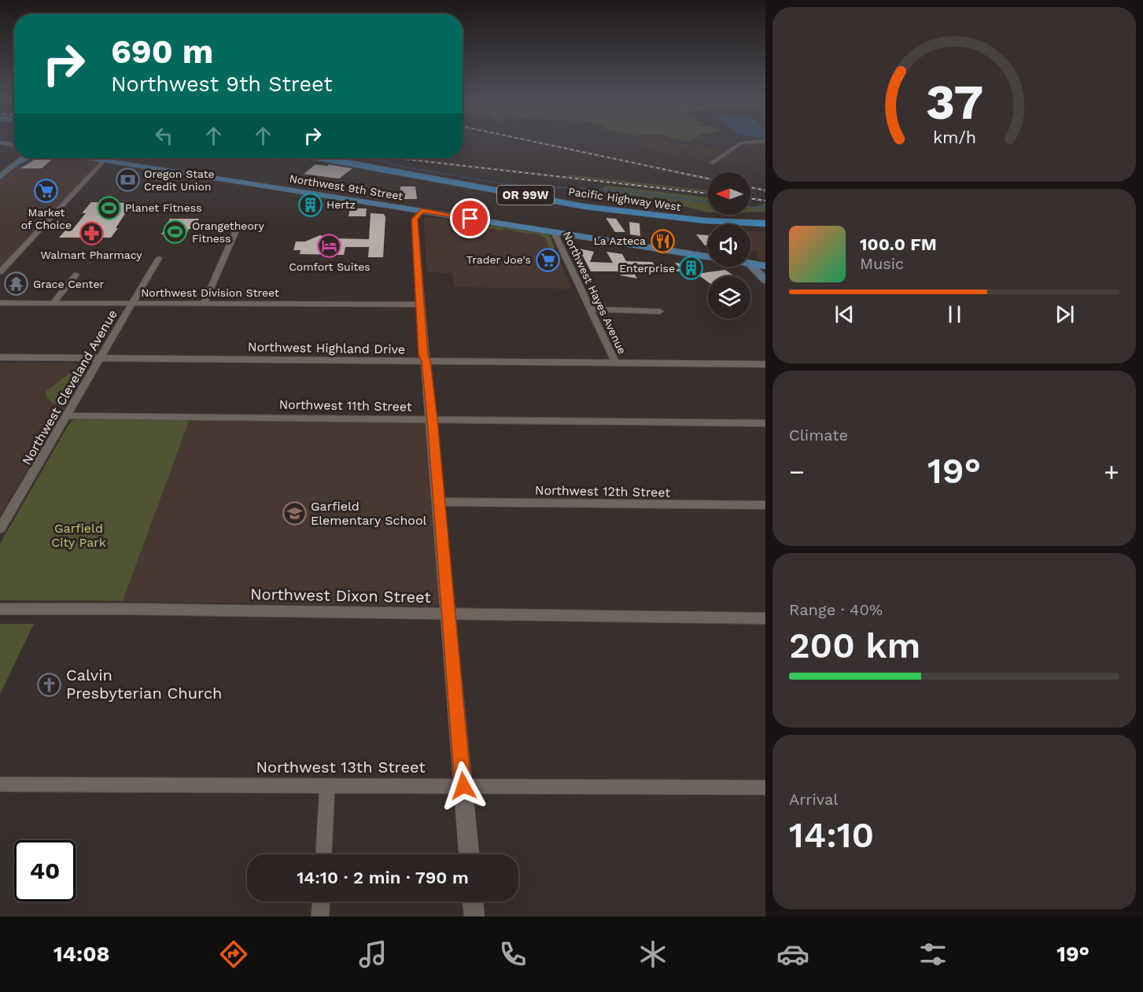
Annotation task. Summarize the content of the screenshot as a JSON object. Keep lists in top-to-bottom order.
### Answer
{
  "streets": {
    "highway": ["OR 99W", "Pacific Highway West"],
    "main road": ["Northwest 9th Street"],
    "street": [
      "Northwest Division Street",
      "Northwest Hayes Avenue",
      "Northwest Highland Drive",
      "Northwest Cleveland Avenue",
      "Northwest 11th Street",
      "Northwest 12th Street",
      "Northwest Dixon Street",
      "Northwest 13th Street"
    ]
  },
  "crossings": [
    ["Northwest 9th Street", "Northwest Hayes Avenue"],
    ["Northwest Division Street", "Northwest Cleveland Avenue"],
    ["Northwest Hayes Avenue", "Northwest Highland Drive"],
    ["Northwest Highland Drive", "Northwest Cleveland Avenue"],
    ["Northwest Cleveland Avenue", "Northwest 11th Street"]
  ],
  "parks": ["Garfield City Park"],
  "places": {
    "bank": ["Oregon State Credit Union"],
    "supermarket": ["Market of Choice", "Trader Joe's"],
    "building": ["Hertz", "Enterprise"],
    "sports": ["Planet Fitness", "Orangetheory Fitness"],
    "pharmacy": ["Walmart Pharmacy"],
    "restaurant": ["La Azteca"],
    "hotel": ["Comfort Suites"],
    "temple": ["Grace Center"],
    "school or university": ["Garfield Elementary School"],
    "church": ["Calvin Presbyterian Church"]
  },
  "north": "left",
  "page": {
    "turn": ["690 m", "Northwest 9th Street"],
    "song": ["100.0 FM", "Music"],
    "tile": [
      "Climate",
      ["Range · 40%", "200 km"],
      ["Arrival", "14:10"]
    ],
    "heat": ["−", "19°", "+"],
    "limit": "40",
    "trip": "14:10 · 2 min · 790 m",
    "tabs": ["14:08", "19°"],
    "gauge": ["37", "km/h"]
  }
}
